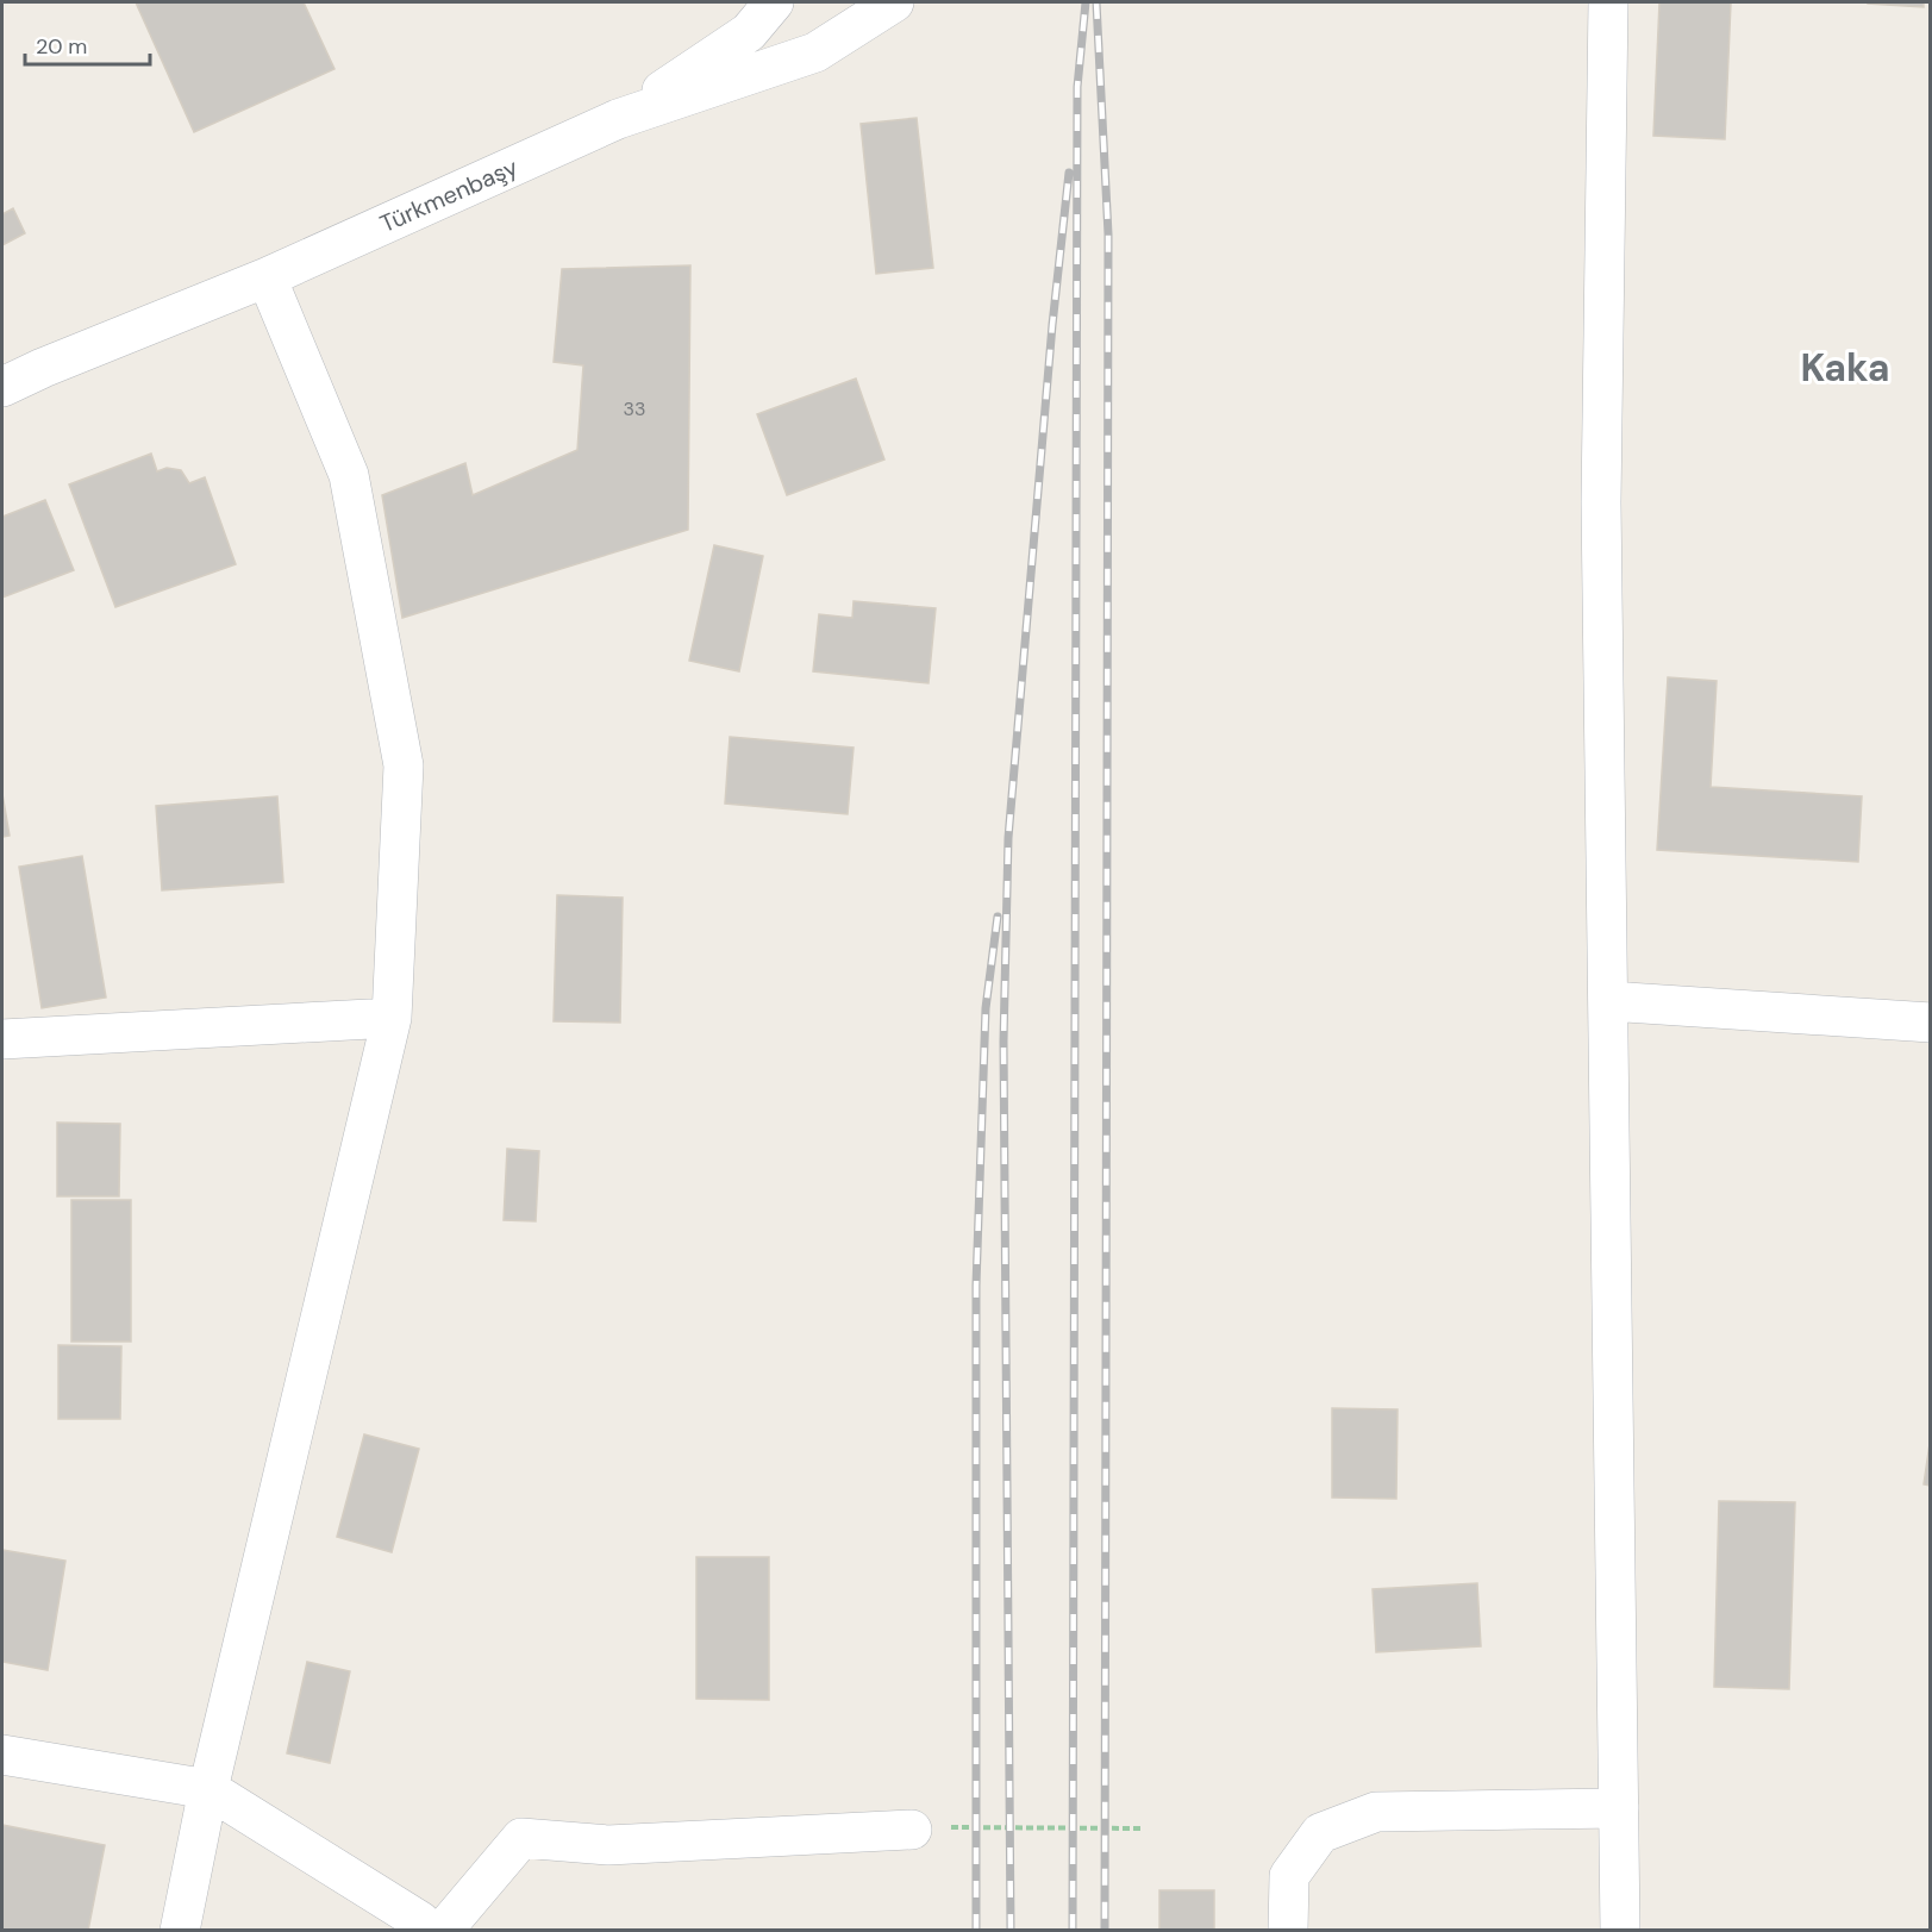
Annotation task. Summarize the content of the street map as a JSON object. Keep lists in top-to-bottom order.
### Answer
{
  "streets": {
    "street": ["Türkmenbaşy"]
  },
  "districts": ["Kaka"],
  "house_numbers": ["33"],
  "scale_bar": "20 m"
}
